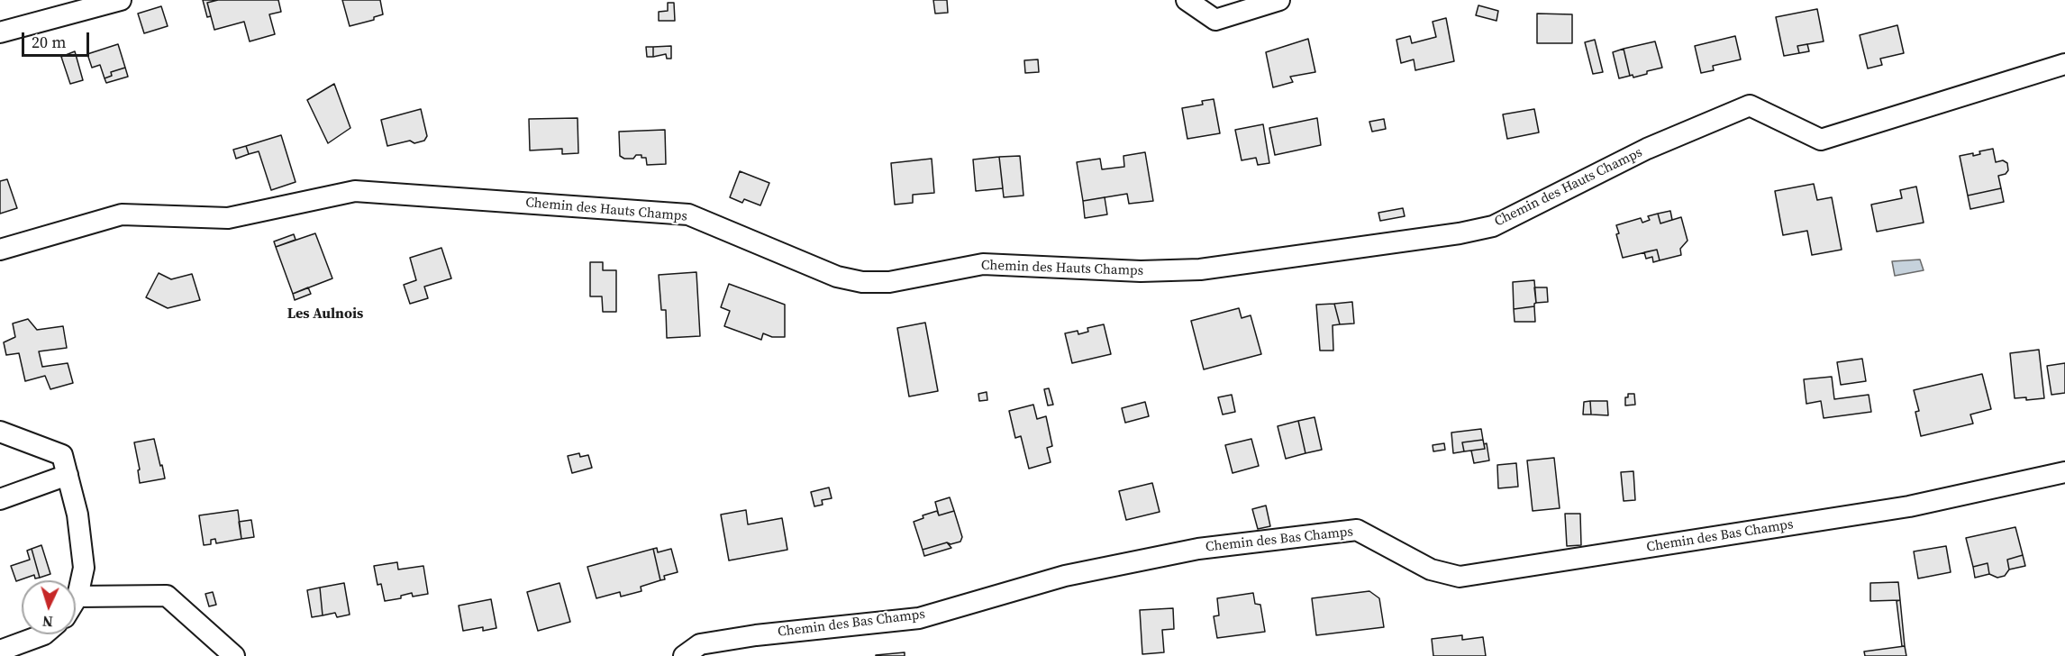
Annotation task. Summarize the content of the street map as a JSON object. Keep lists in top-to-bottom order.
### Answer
{
  "streets": {
    "street": ["Chemin des Hauts Champs", "Chemin des Bas Champs"]
  },
  "districts": ["Les Aulnois"],
  "scale_bar": "20 m",
  "north": "bottom"
}
